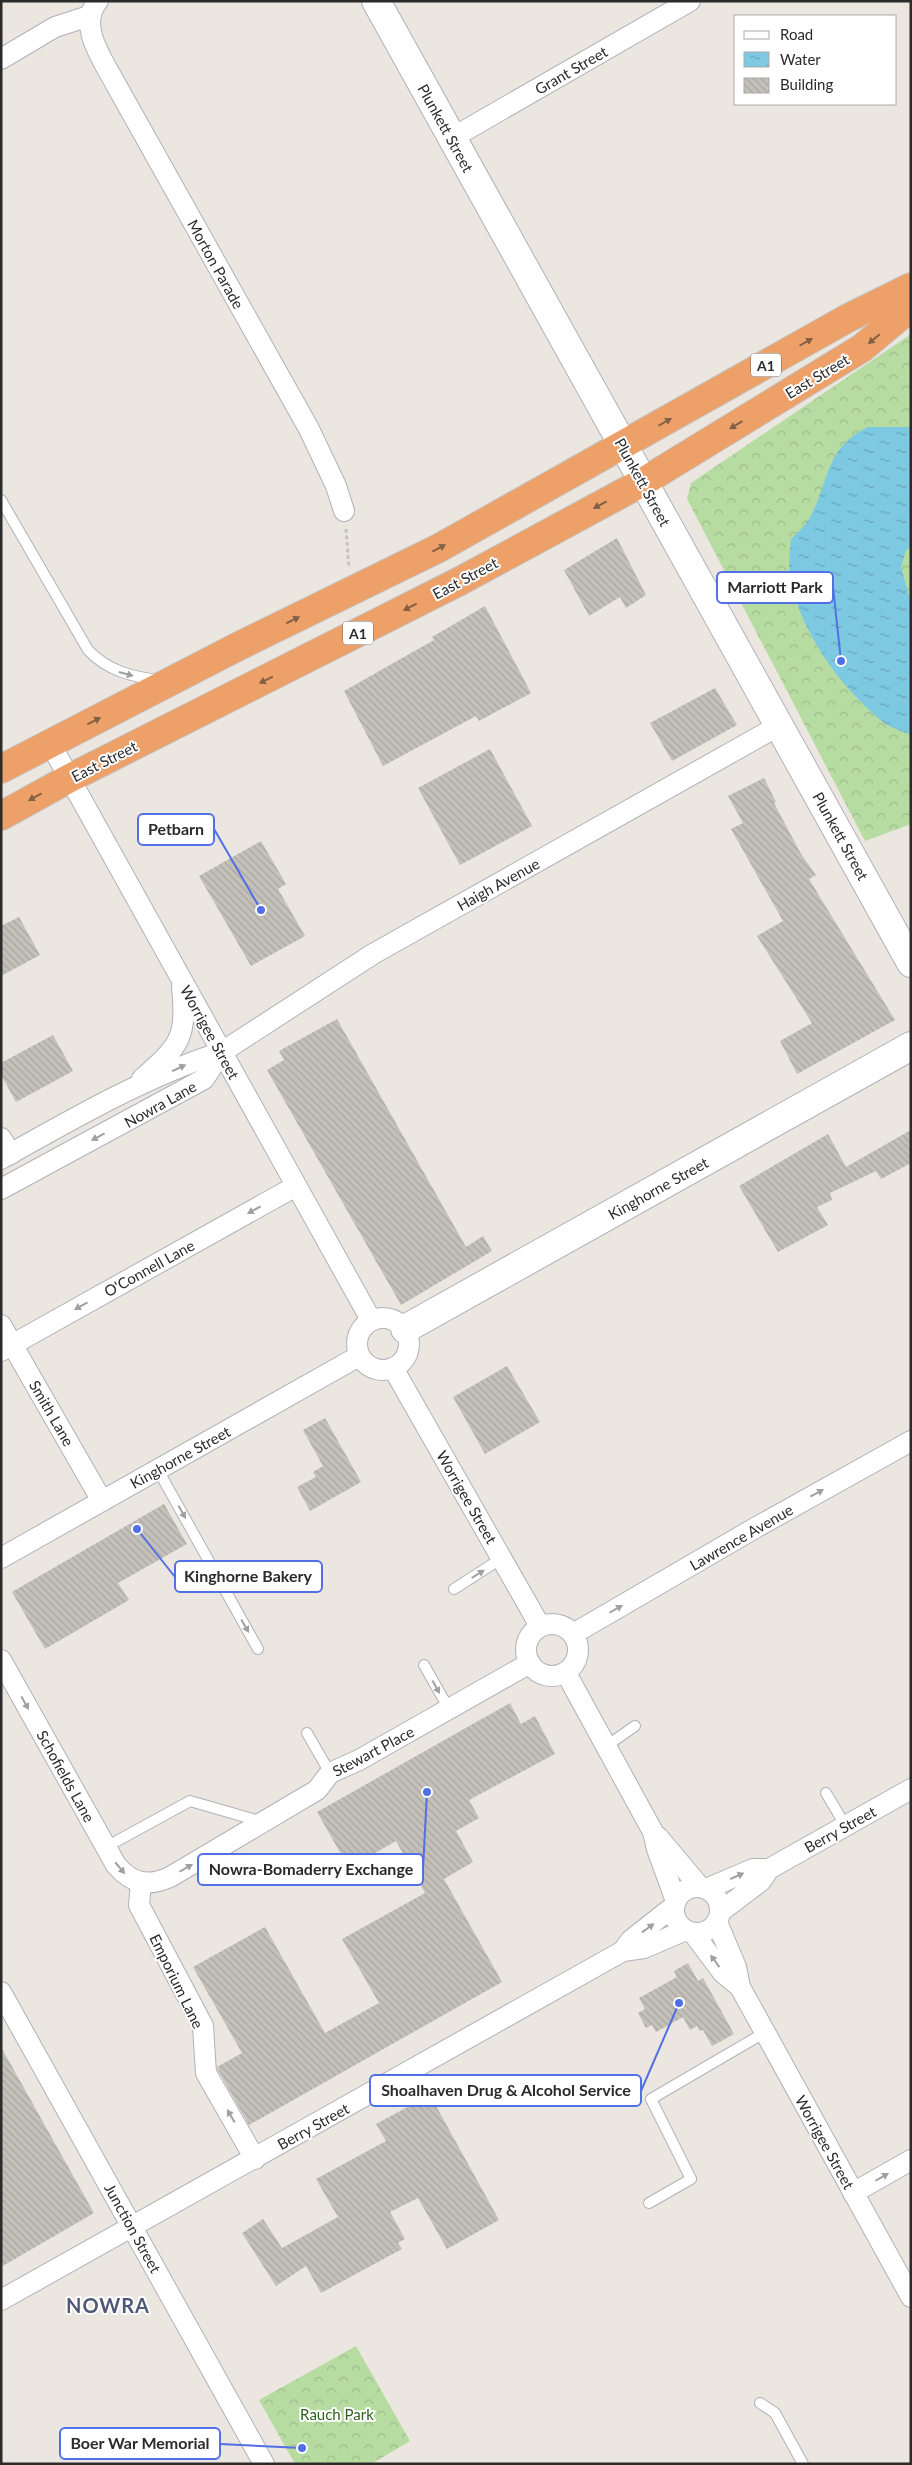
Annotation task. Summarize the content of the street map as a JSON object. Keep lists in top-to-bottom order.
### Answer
{
  "streets": {
    "highway": ["A1", "East Street"],
    "street": [
      "Grant Street",
      "Plunkett Street",
      "Morton Parade",
      "Haigh Avenue",
      "Worrigee Street",
      "Nowra Lane",
      "Kinghorne Street",
      "O'Connell Lane",
      "Smith Lane",
      "Lawrence Avenue",
      "Stewart Place",
      "Schofields Lane",
      "Berry Street",
      "Emporium Lane",
      "Junction Street"
    ]
  },
  "crossings": [
    ["Grant Street", "Plunkett Street"],
    ["Plunkett Street", "A1"],
    ["Plunkett Street", "East Street"],
    ["Plunkett Street", "Haigh Avenue"],
    ["A1", "Worrigee Street"],
    ["East Street", "Worrigee Street"],
    ["Haigh Avenue", "Worrigee Street"],
    ["Haigh Avenue", "Nowra Lane"],
    ["Worrigee Street", "Nowra Lane"],
    ["Worrigee Street", "Kinghorne Street"],
    ["Worrigee Street", "O'Connell Lane"],
    ["Worrigee Street", "Lawrence Avenue"],
    ["Worrigee Street", "Stewart Place"],
    ["Worrigee Street", "Berry Street"],
    ["Kinghorne Street", "Smith Lane"],
    ["O'Connell Lane", "Smith Lane"],
    ["Lawrence Avenue", "Stewart Place"],
    ["Stewart Place", "Schofields Lane"],
    ["Stewart Place", "Emporium Lane"],
    ["Schofields Lane", "Emporium Lane"],
    ["Berry Street", "Emporium Lane"],
    ["Berry Street", "Junction Street"]
  ],
  "one_way": [
    "O'Connell Lane",
    "Lawrence Avenue",
    "Schofields Lane",
    "Emporium Lane"
  ],
  "districts": ["NOWRA"],
  "parks": ["Rauch Park"],
  "places": [
    "Marriott Park",
    "Petbarn",
    "Kinghorne Bakery",
    "Nowra-Bomaderry Exchange",
    "Shoalhaven Drug & Alcohol Service",
    "Boer War Memorial"
  ],
  "legend": ["Road", "Water", "Building"]
}
